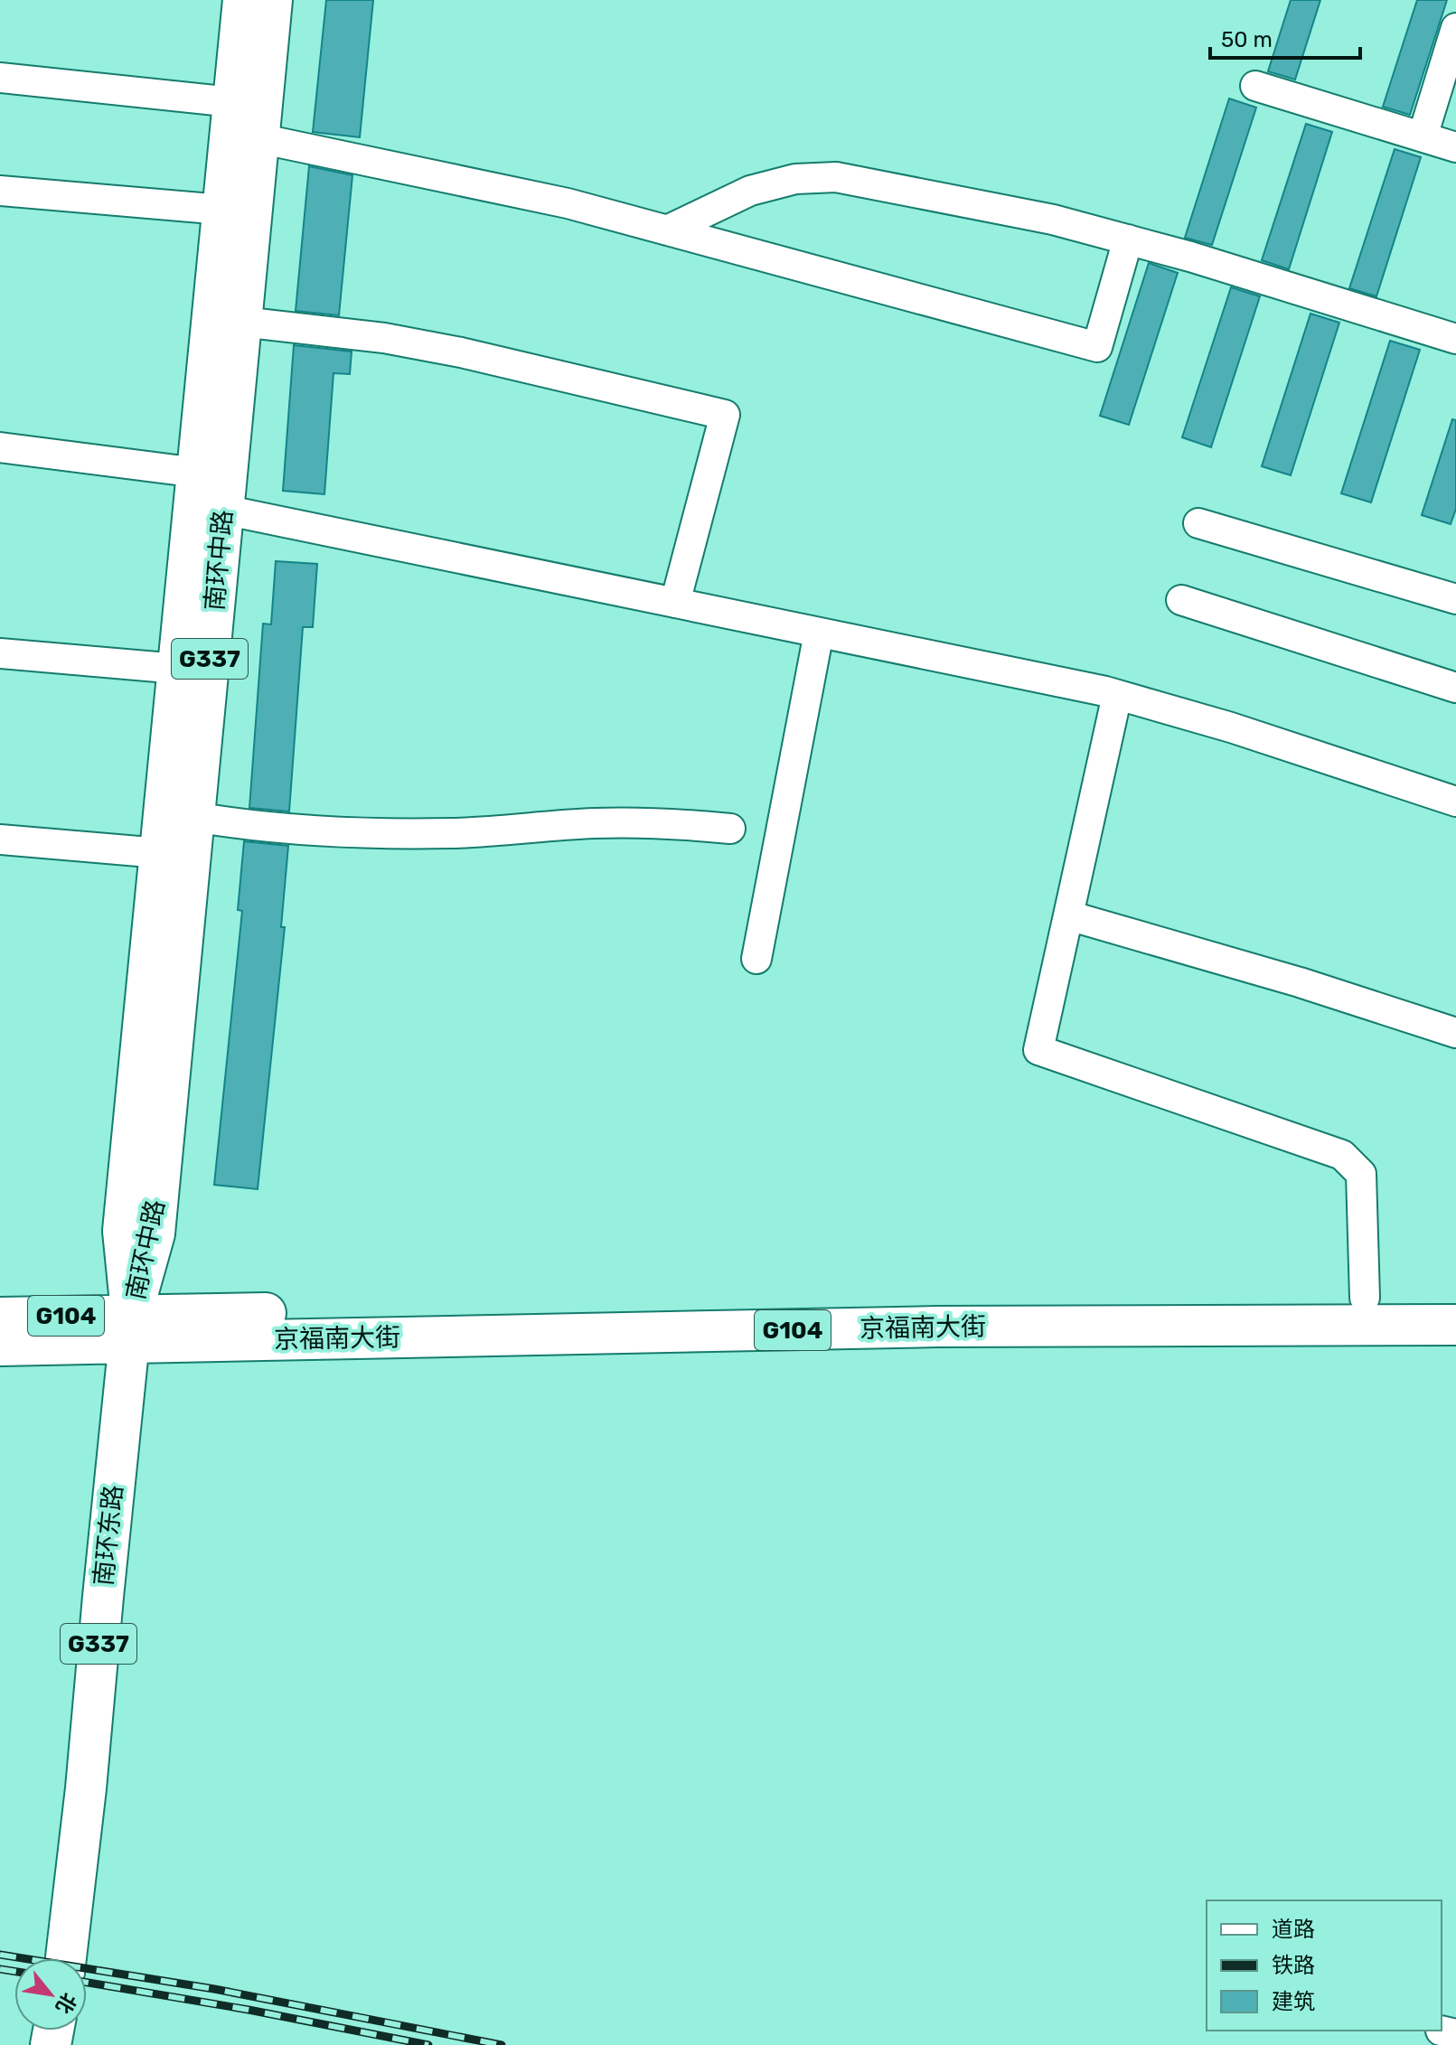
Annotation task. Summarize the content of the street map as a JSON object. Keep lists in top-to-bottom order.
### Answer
{
  "streets": {
    "highway": [
      "南环中路",
      "G337",
      "G104",
      "京福南大街",
      "南环东路"
    ]
  },
  "crossings": [
    ["南环中路", "G104"],
    ["南环中路", "京福南大街"],
    ["南环中路", "南环东路"],
    ["G104", "京福南大街"],
    ["G104", "南环东路"],
    ["京福南大街", "南环东路"]
  ],
  "legend": ["道路", "铁路", "建筑"],
  "scale_bar": "50 m",
  "north": "bottom right"
}
